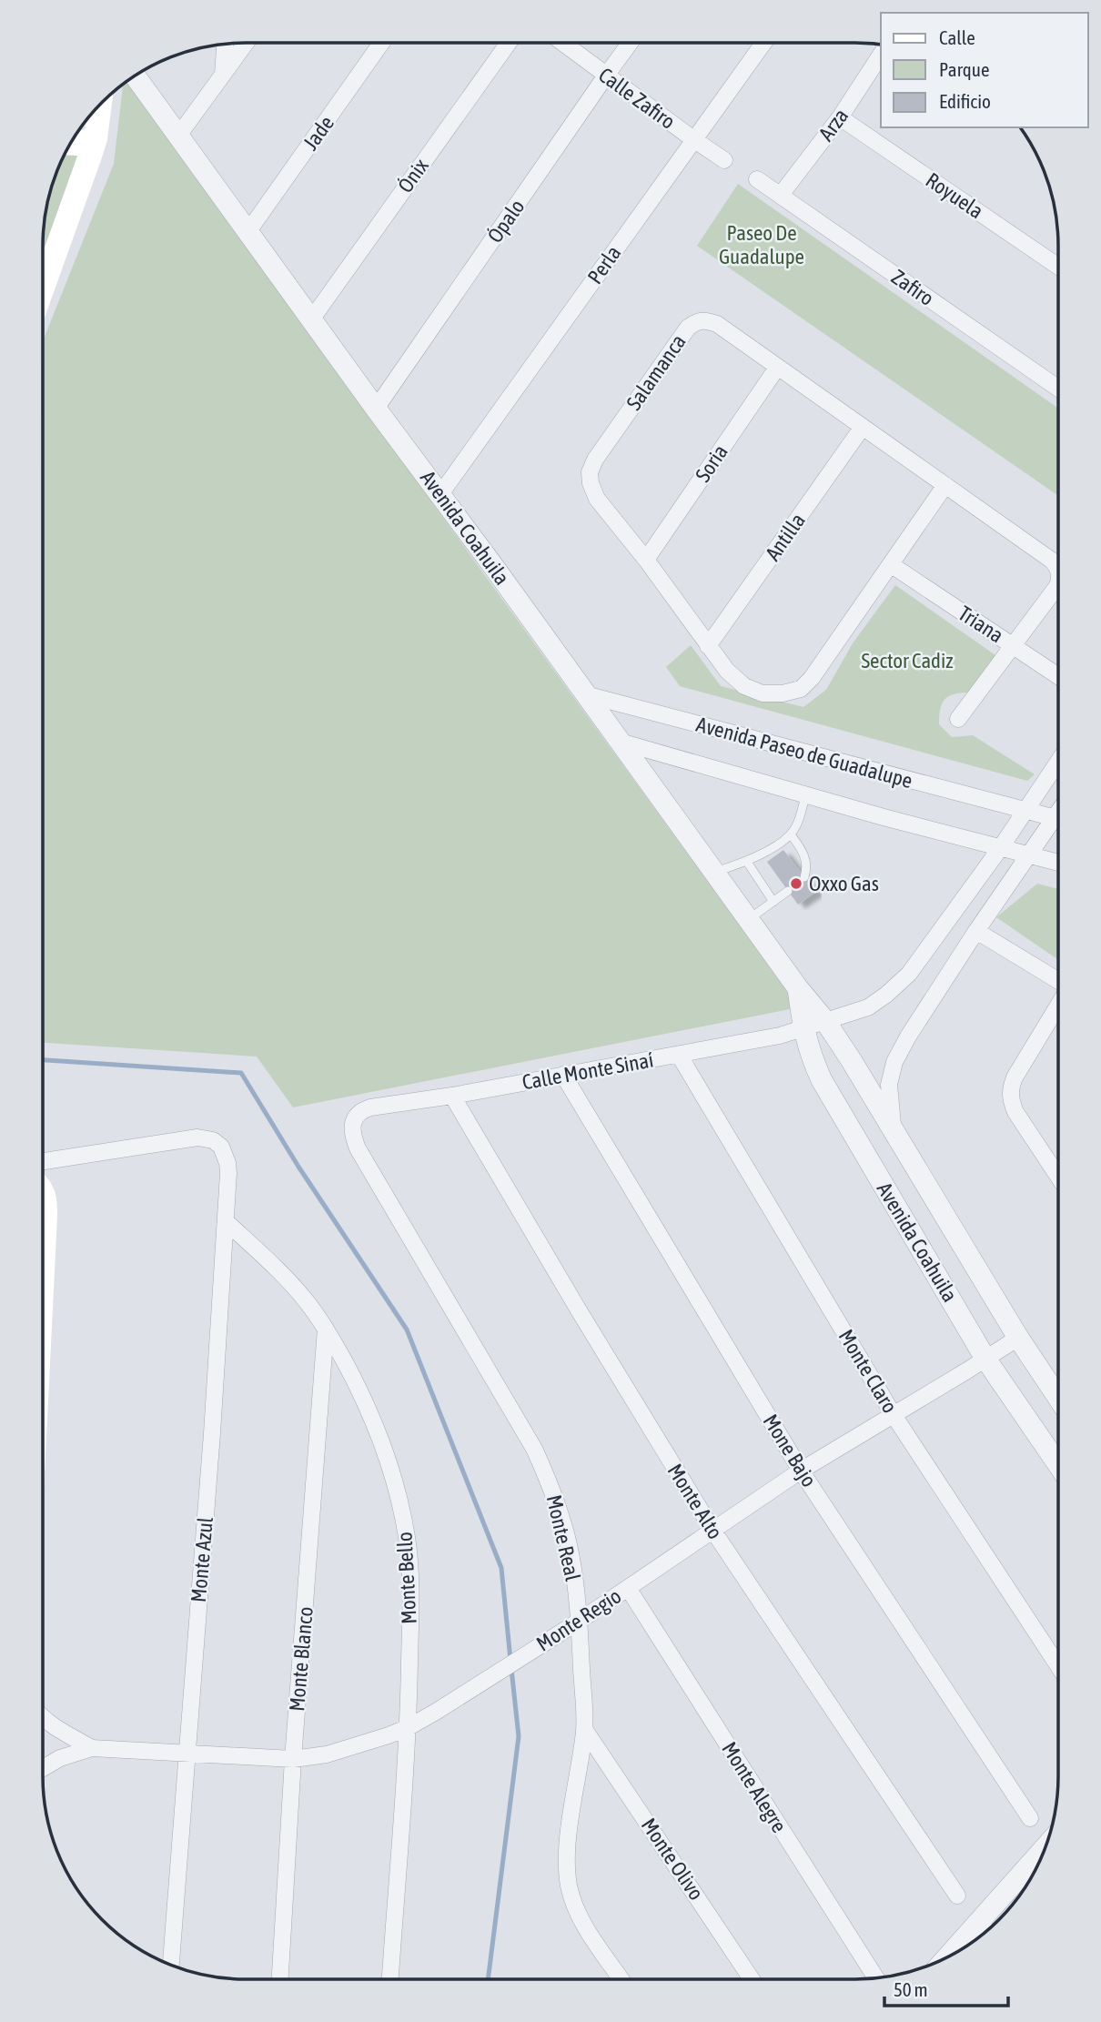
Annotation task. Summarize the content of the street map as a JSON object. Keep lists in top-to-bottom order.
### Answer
{
  "streets": {
    "street": [
      "Calle Zafiro",
      "Arza",
      "Jade",
      "Ónix",
      "Royuela",
      "Ópalo",
      "Perla",
      "Zafiro",
      "Salamanca",
      "Soria",
      "Avenida Coahuila",
      "Antilla",
      "Triana",
      "Avenida Paseo de Guadalupe",
      "Calle Monte Sinaí",
      "Monte Claro",
      "Mone Bajo",
      "Monte Alto",
      "Monte Real",
      "Monte Azul",
      "Monte Bello",
      "Monte Regio",
      "Monte Blanco",
      "Monte Alegre",
      "Monte Olivo"
    ]
  },
  "crossings": [
    ["Calle Zafiro", "Ópalo"],
    ["Calle Zafiro", "Perla"],
    ["Arza", "Royuela"],
    ["Arza", "Zafiro"],
    ["Jade", "Avenida Coahuila"],
    ["Ónix", "Avenida Coahuila"],
    ["Ópalo", "Avenida Coahuila"],
    ["Perla", "Avenida Coahuila"],
    ["Salamanca", "Soria"],
    ["Salamanca", "Antilla"],
    ["Salamanca", "Triana"],
    ["Avenida Coahuila", "Avenida Paseo de Guadalupe"],
    ["Avenida Coahuila", "Calle Monte Sinaí"],
    ["Avenida Coahuila", "Monte Regio"],
    ["Calle Monte Sinaí", "Monte Claro"],
    ["Calle Monte Sinaí", "Mone Bajo"],
    ["Calle Monte Sinaí", "Monte Alto"],
    ["Calle Monte Sinaí", "Monte Real"],
    ["Monte Claro", "Monte Regio"],
    ["Mone Bajo", "Monte Regio"],
    ["Monte Alto", "Monte Regio"],
    ["Monte Real", "Monte Regio"],
    ["Monte Real", "Monte Olivo"],
    ["Monte Azul", "Monte Bello"],
    ["Monte Azul", "Monte Regio"],
    ["Monte Bello", "Monte Regio"],
    ["Monte Bello", "Monte Blanco"],
    ["Monte Regio", "Monte Blanco"],
    ["Monte Regio", "Monte Alegre"]
  ],
  "parks": ["Paseo De Guadalupe", "Sector Cadiz"],
  "places": ["Oxxo Gas"],
  "legend": ["Calle", "Parque", "Edificio"],
  "scale_bar": "50 m"
}
